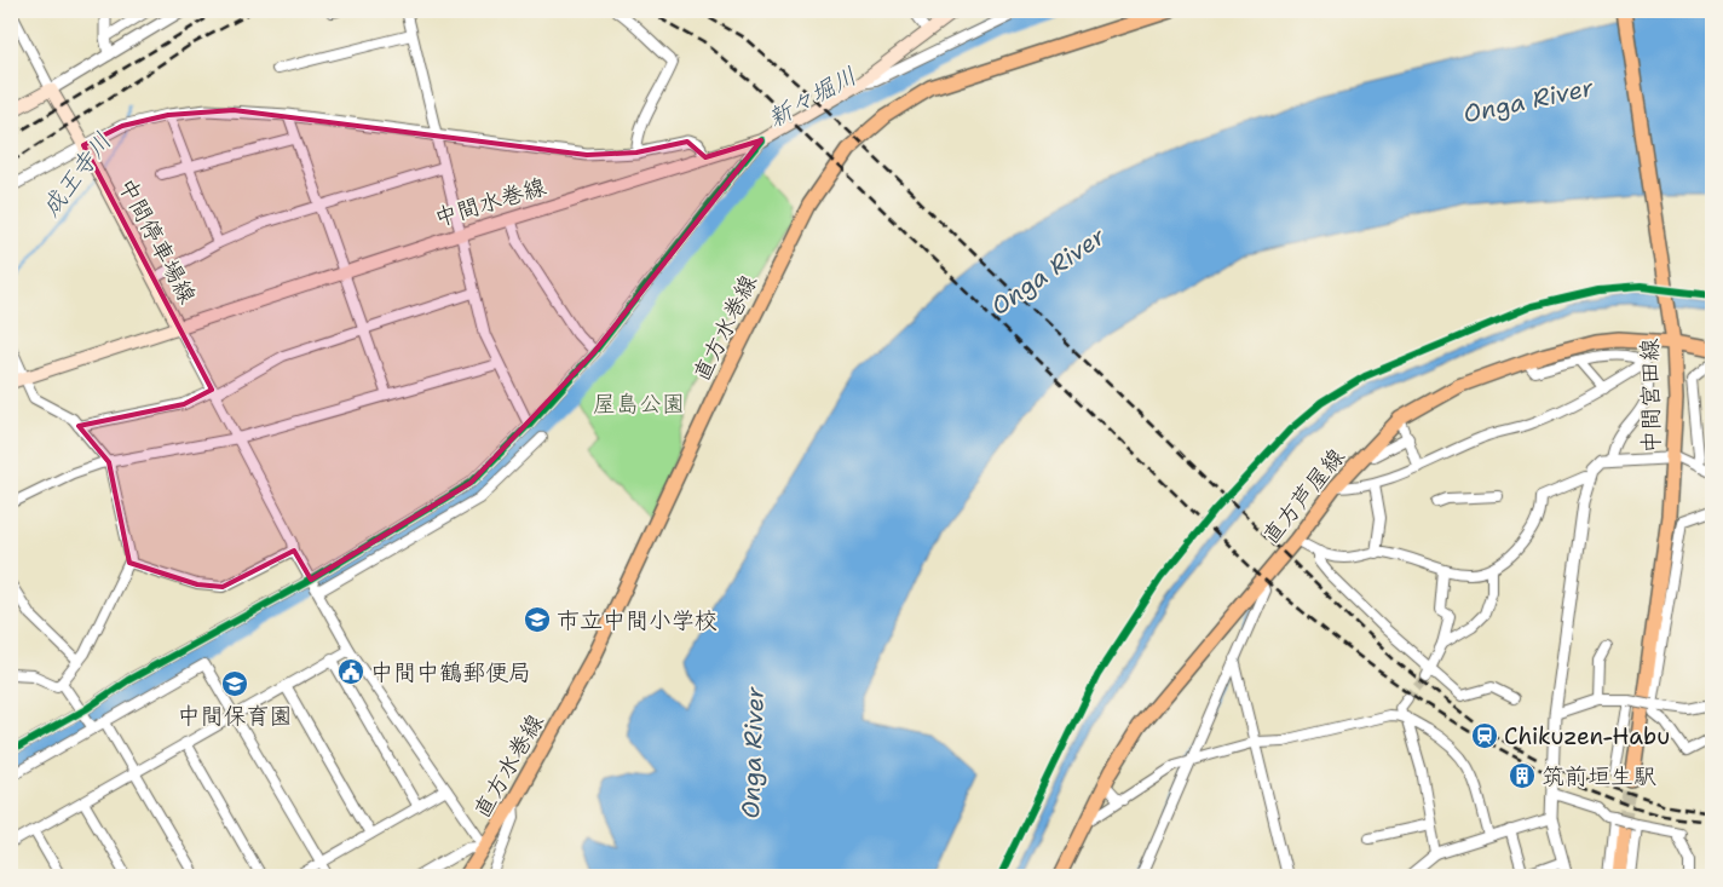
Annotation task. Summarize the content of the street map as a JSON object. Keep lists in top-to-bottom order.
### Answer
{
  "streets": {
    "main road": [
      "中間水巻線",
      "中間停車場線",
      "直方水巻線",
      "中間宮田線",
      "直方芦屋線"
    ]
  },
  "crossings": [
    ["中間水巻線", "中間停車場線"],
    ["中間宮田線", "直方芦屋線"]
  ],
  "water": ["新々堀川", "Onga River", "成王寺川"],
  "parks": ["屋島公園"],
  "places": {
    "school or university": ["市立中間小学校", "中間保育園"],
    "public building": ["中間中鶴郵便局"],
    "station": ["Chikuzen-Habu"],
    "building": ["筑前垣生駅"]
  }
}
